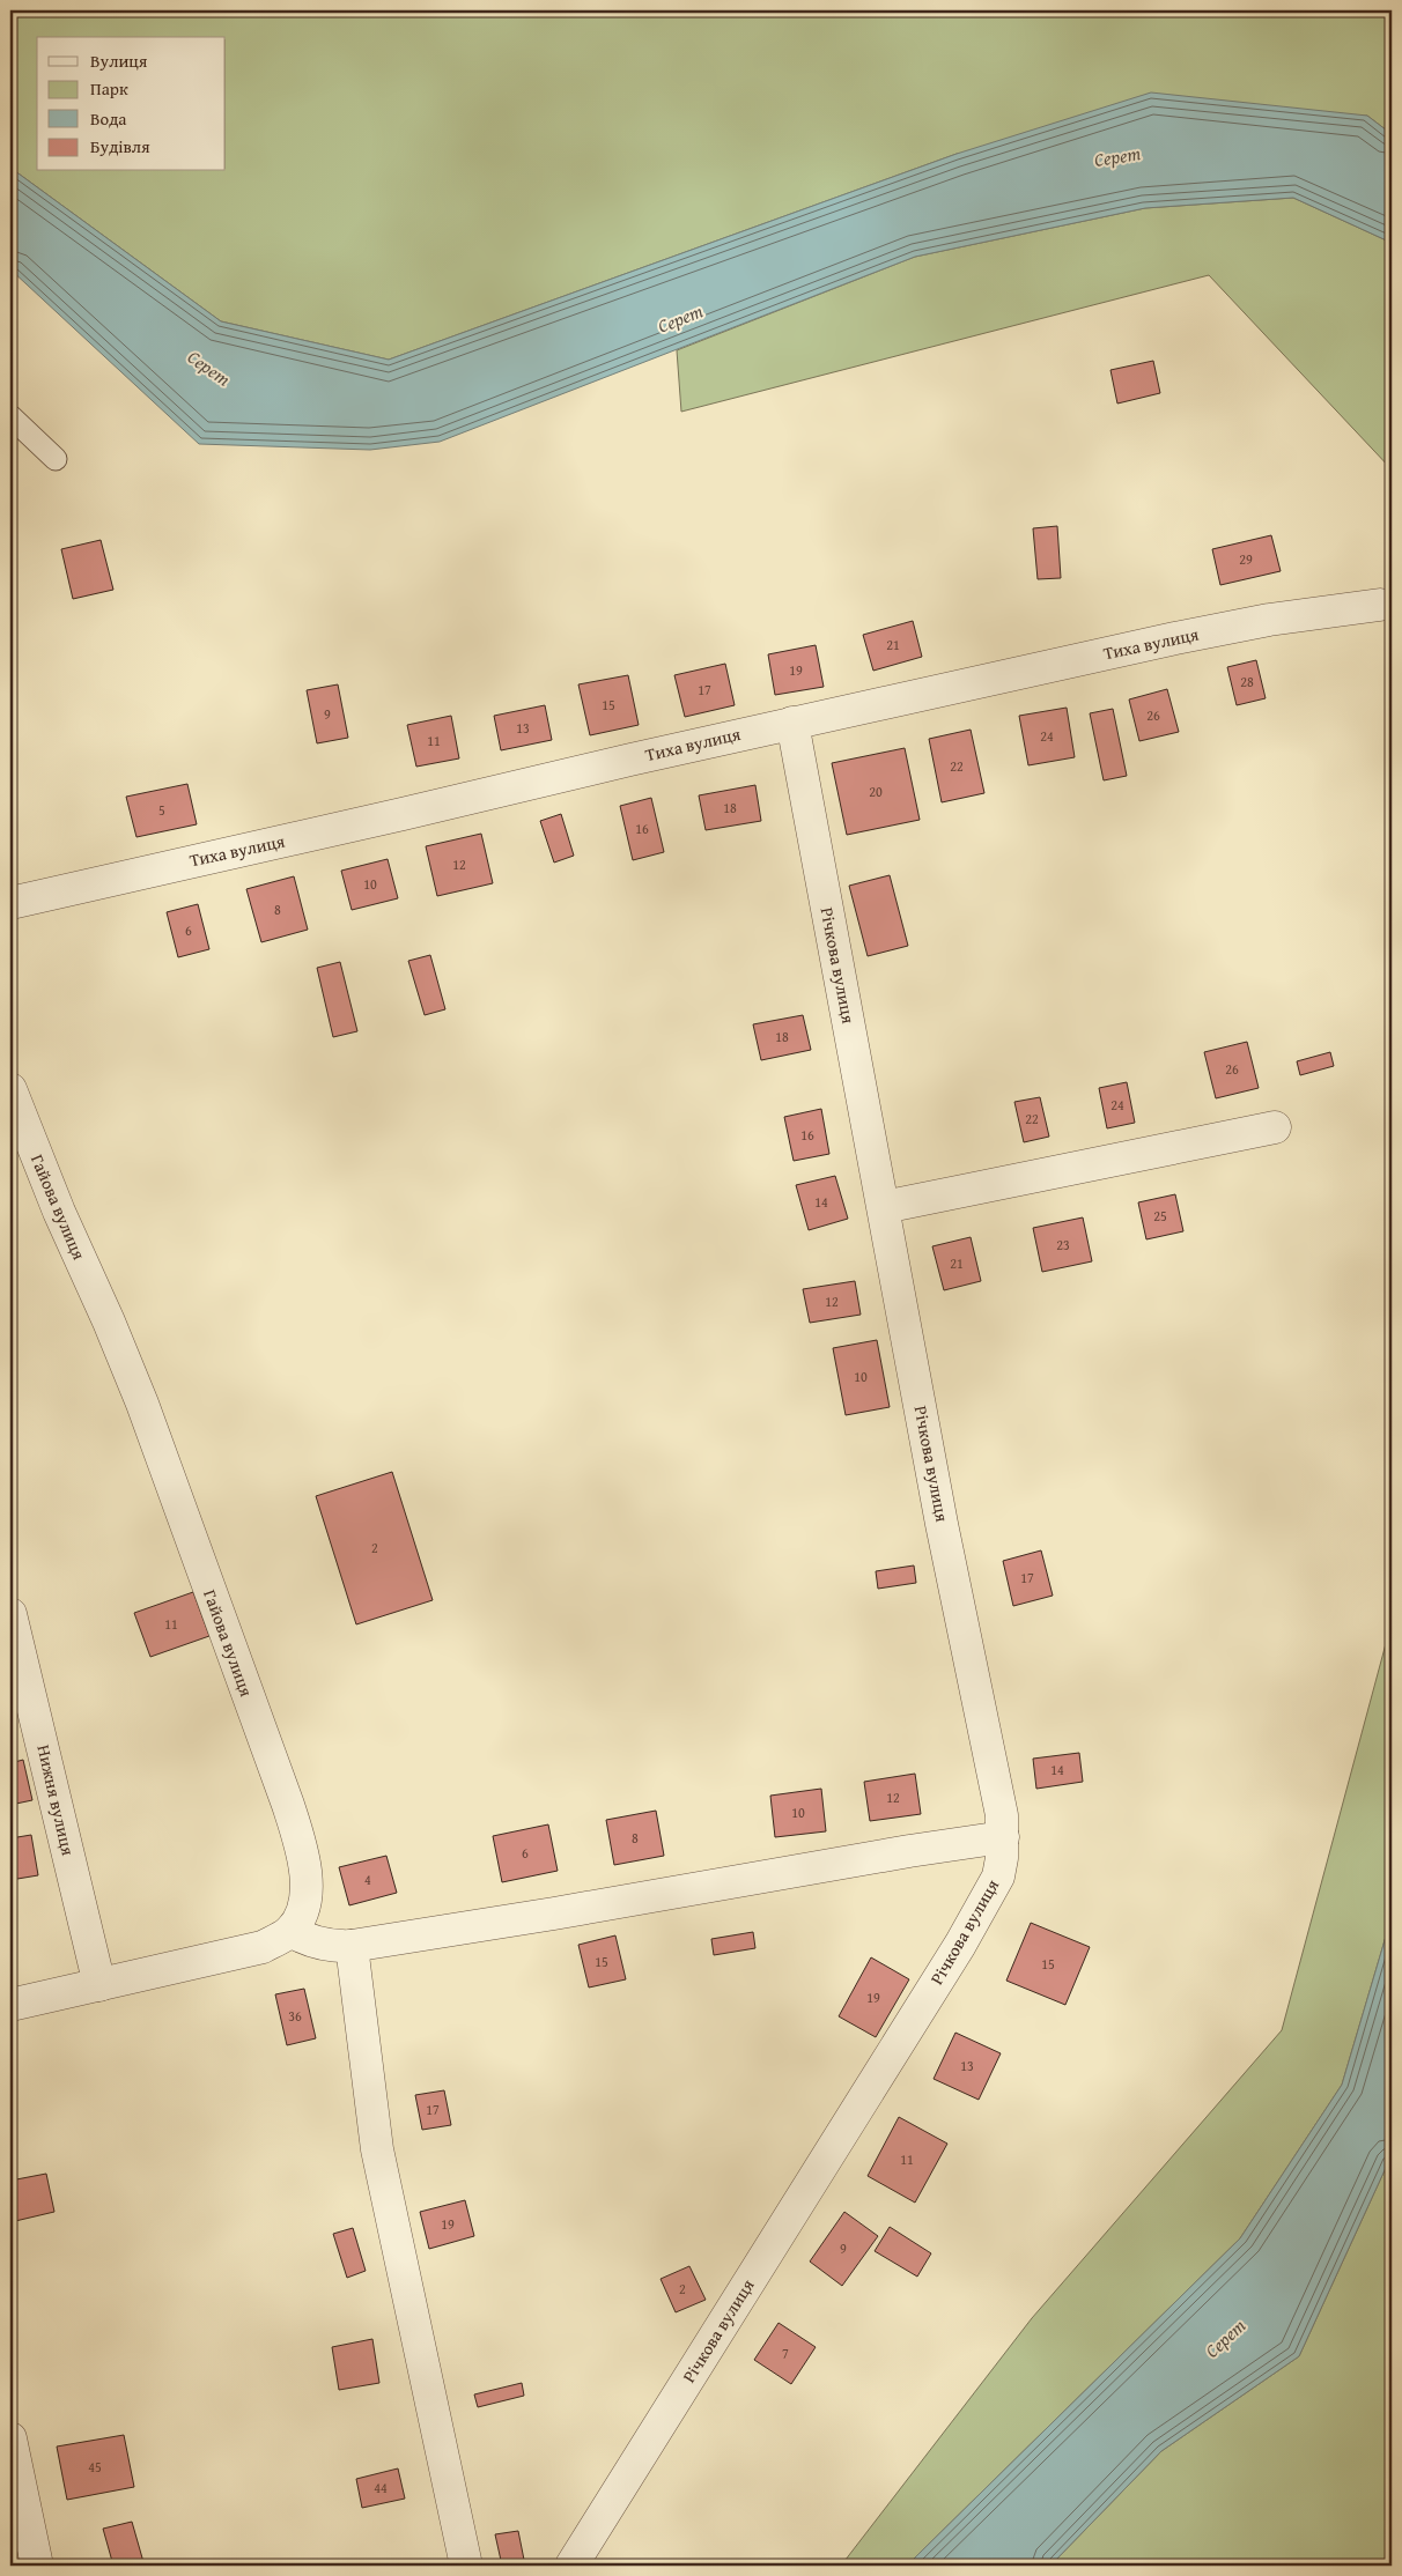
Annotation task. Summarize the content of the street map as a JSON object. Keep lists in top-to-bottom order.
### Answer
{
  "streets": {
    "street": [
      "Тиха вулиця",
      "Річкова вулиця",
      "Гайова вулиця",
      "Нижня вулиця"
    ]
  },
  "crossings": [
    ["Тиха вулиця", "Річкова вулиця"]
  ],
  "water": ["Серет"],
  "house_numbers": [
    "29",
    "21",
    "19",
    "28",
    "17",
    "15",
    "9",
    "26",
    "13",
    "24",
    "11",
    "22",
    "20",
    "18",
    "5",
    "16",
    "12",
    "10",
    "8",
    "6",
    "18",
    "26",
    "24",
    "22",
    "16",
    "14",
    "25",
    "23",
    "21",
    "12",
    "10",
    "2",
    "17",
    "11",
    "14",
    "12",
    "10",
    "8",
    "6",
    "4",
    "15",
    "15",
    "19",
    "36",
    "13",
    "17",
    "11",
    "19",
    "9",
    "2",
    "7",
    "45",
    "44"
  ],
  "legend": [
    "Вулиця",
    "Парк",
    "Вода",
    "Будівля"
  ]
}
